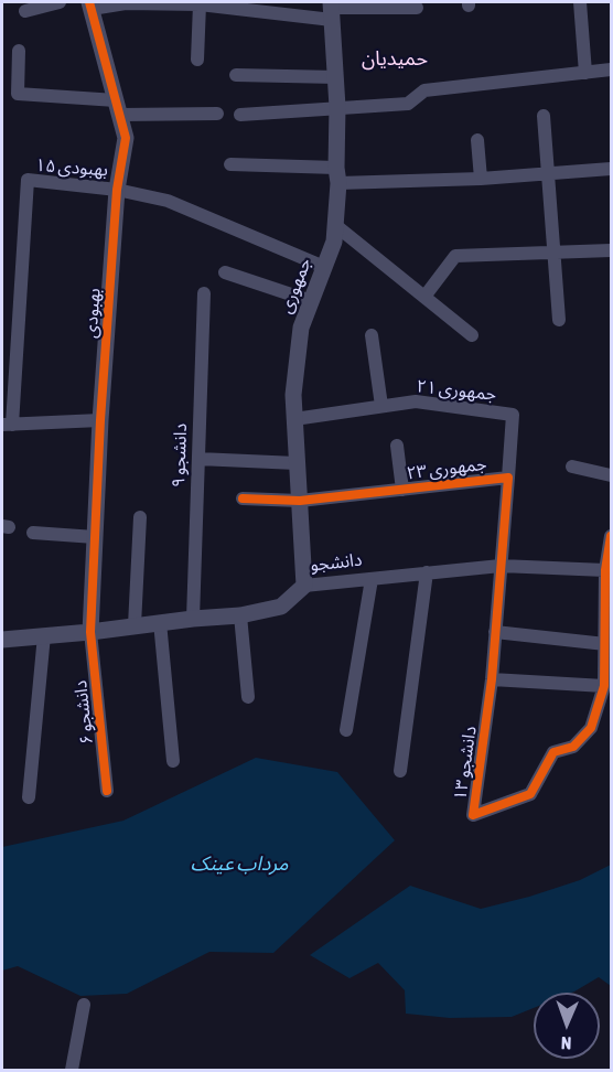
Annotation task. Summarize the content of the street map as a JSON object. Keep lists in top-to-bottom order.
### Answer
{
  "streets": {
    "street": [
      "بهبودی ۱۵",
      "جمهوری",
      "بهبودی",
      "جمهوری ۲۱",
      "دانشجو ۹",
      "جمهوری ۲۳",
      "دانشجو",
      "دانشجو ۶",
      "دانشجو ۱۳"
    ]
  },
  "crossings": [
    ["بهبودی ۱۵", "بهبودی"],
    ["جمهوری", "جمهوری ۲۱"],
    ["جمهوری", "جمهوری ۲۳"],
    ["جمهوری", "دانشجو"],
    ["بهبودی", "دانشجو"],
    ["بهبودی", "دانشجو ۶"],
    ["جمهوری ۲۱", "جمهوری ۲۳"],
    ["دانشجو ۹", "دانشجو"],
    ["جمهوری ۲۳", "دانشجو"],
    ["جمهوری ۲۳", "دانشجو ۱۳"],
    ["دانشجو", "دانشجو ۶"],
    ["دانشجو", "دانشجو ۱۳"]
  ],
  "districts": ["حمیدیان"],
  "water": ["مرداب عینک"],
  "north": "bottom"
}
